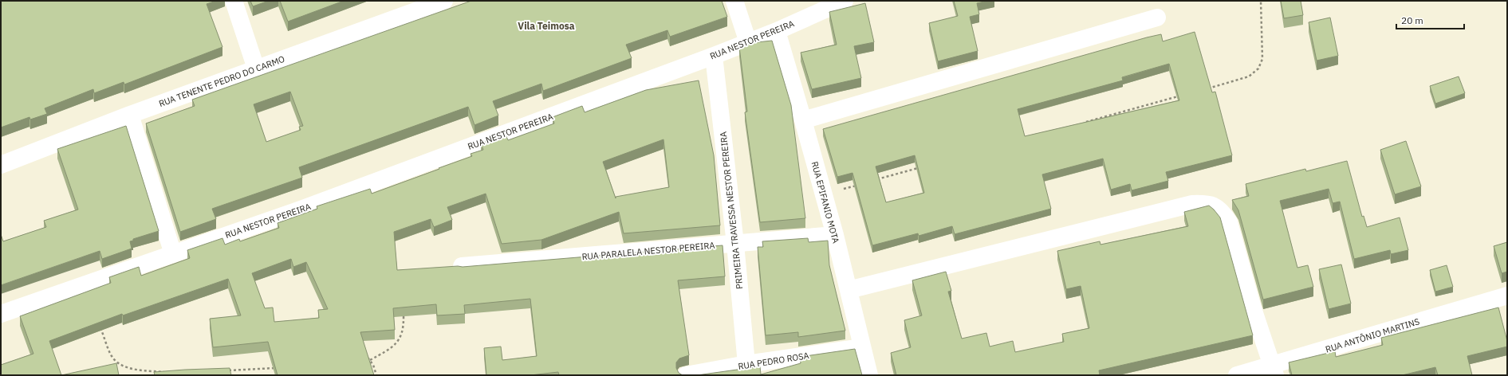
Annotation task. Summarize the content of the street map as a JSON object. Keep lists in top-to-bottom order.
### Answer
{
  "streets": {
    "street": [
      "RUA NESTOR PEREIRA",
      "RUA TENENTE PEDRO DO CARMO",
      "RUA EPIFANIO MOTA",
      "PRIMEIRA TRAVESSA NESTOR PEREIRA",
      "RUA PARALELA NESTOR PEREIRA",
      "RUA ANTÔNIO MARTINS",
      "RUA PEDRO ROSA"
    ]
  },
  "crossings": [
    ["RUA NESTOR PEREIRA", "RUA EPIFANIO MOTA"],
    ["RUA NESTOR PEREIRA", "PRIMEIRA TRAVESSA NESTOR PEREIRA"],
    ["RUA EPIFANIO MOTA", "RUA PARALELA NESTOR PEREIRA"],
    ["RUA EPIFANIO MOTA", "RUA PEDRO ROSA"],
    ["PRIMEIRA TRAVESSA NESTOR PEREIRA", "RUA PARALELA NESTOR PEREIRA"],
    ["PRIMEIRA TRAVESSA NESTOR PEREIRA", "RUA PEDRO ROSA"]
  ],
  "districts": ["Vila Teimosa"],
  "scale_bar": "20 m"
}
